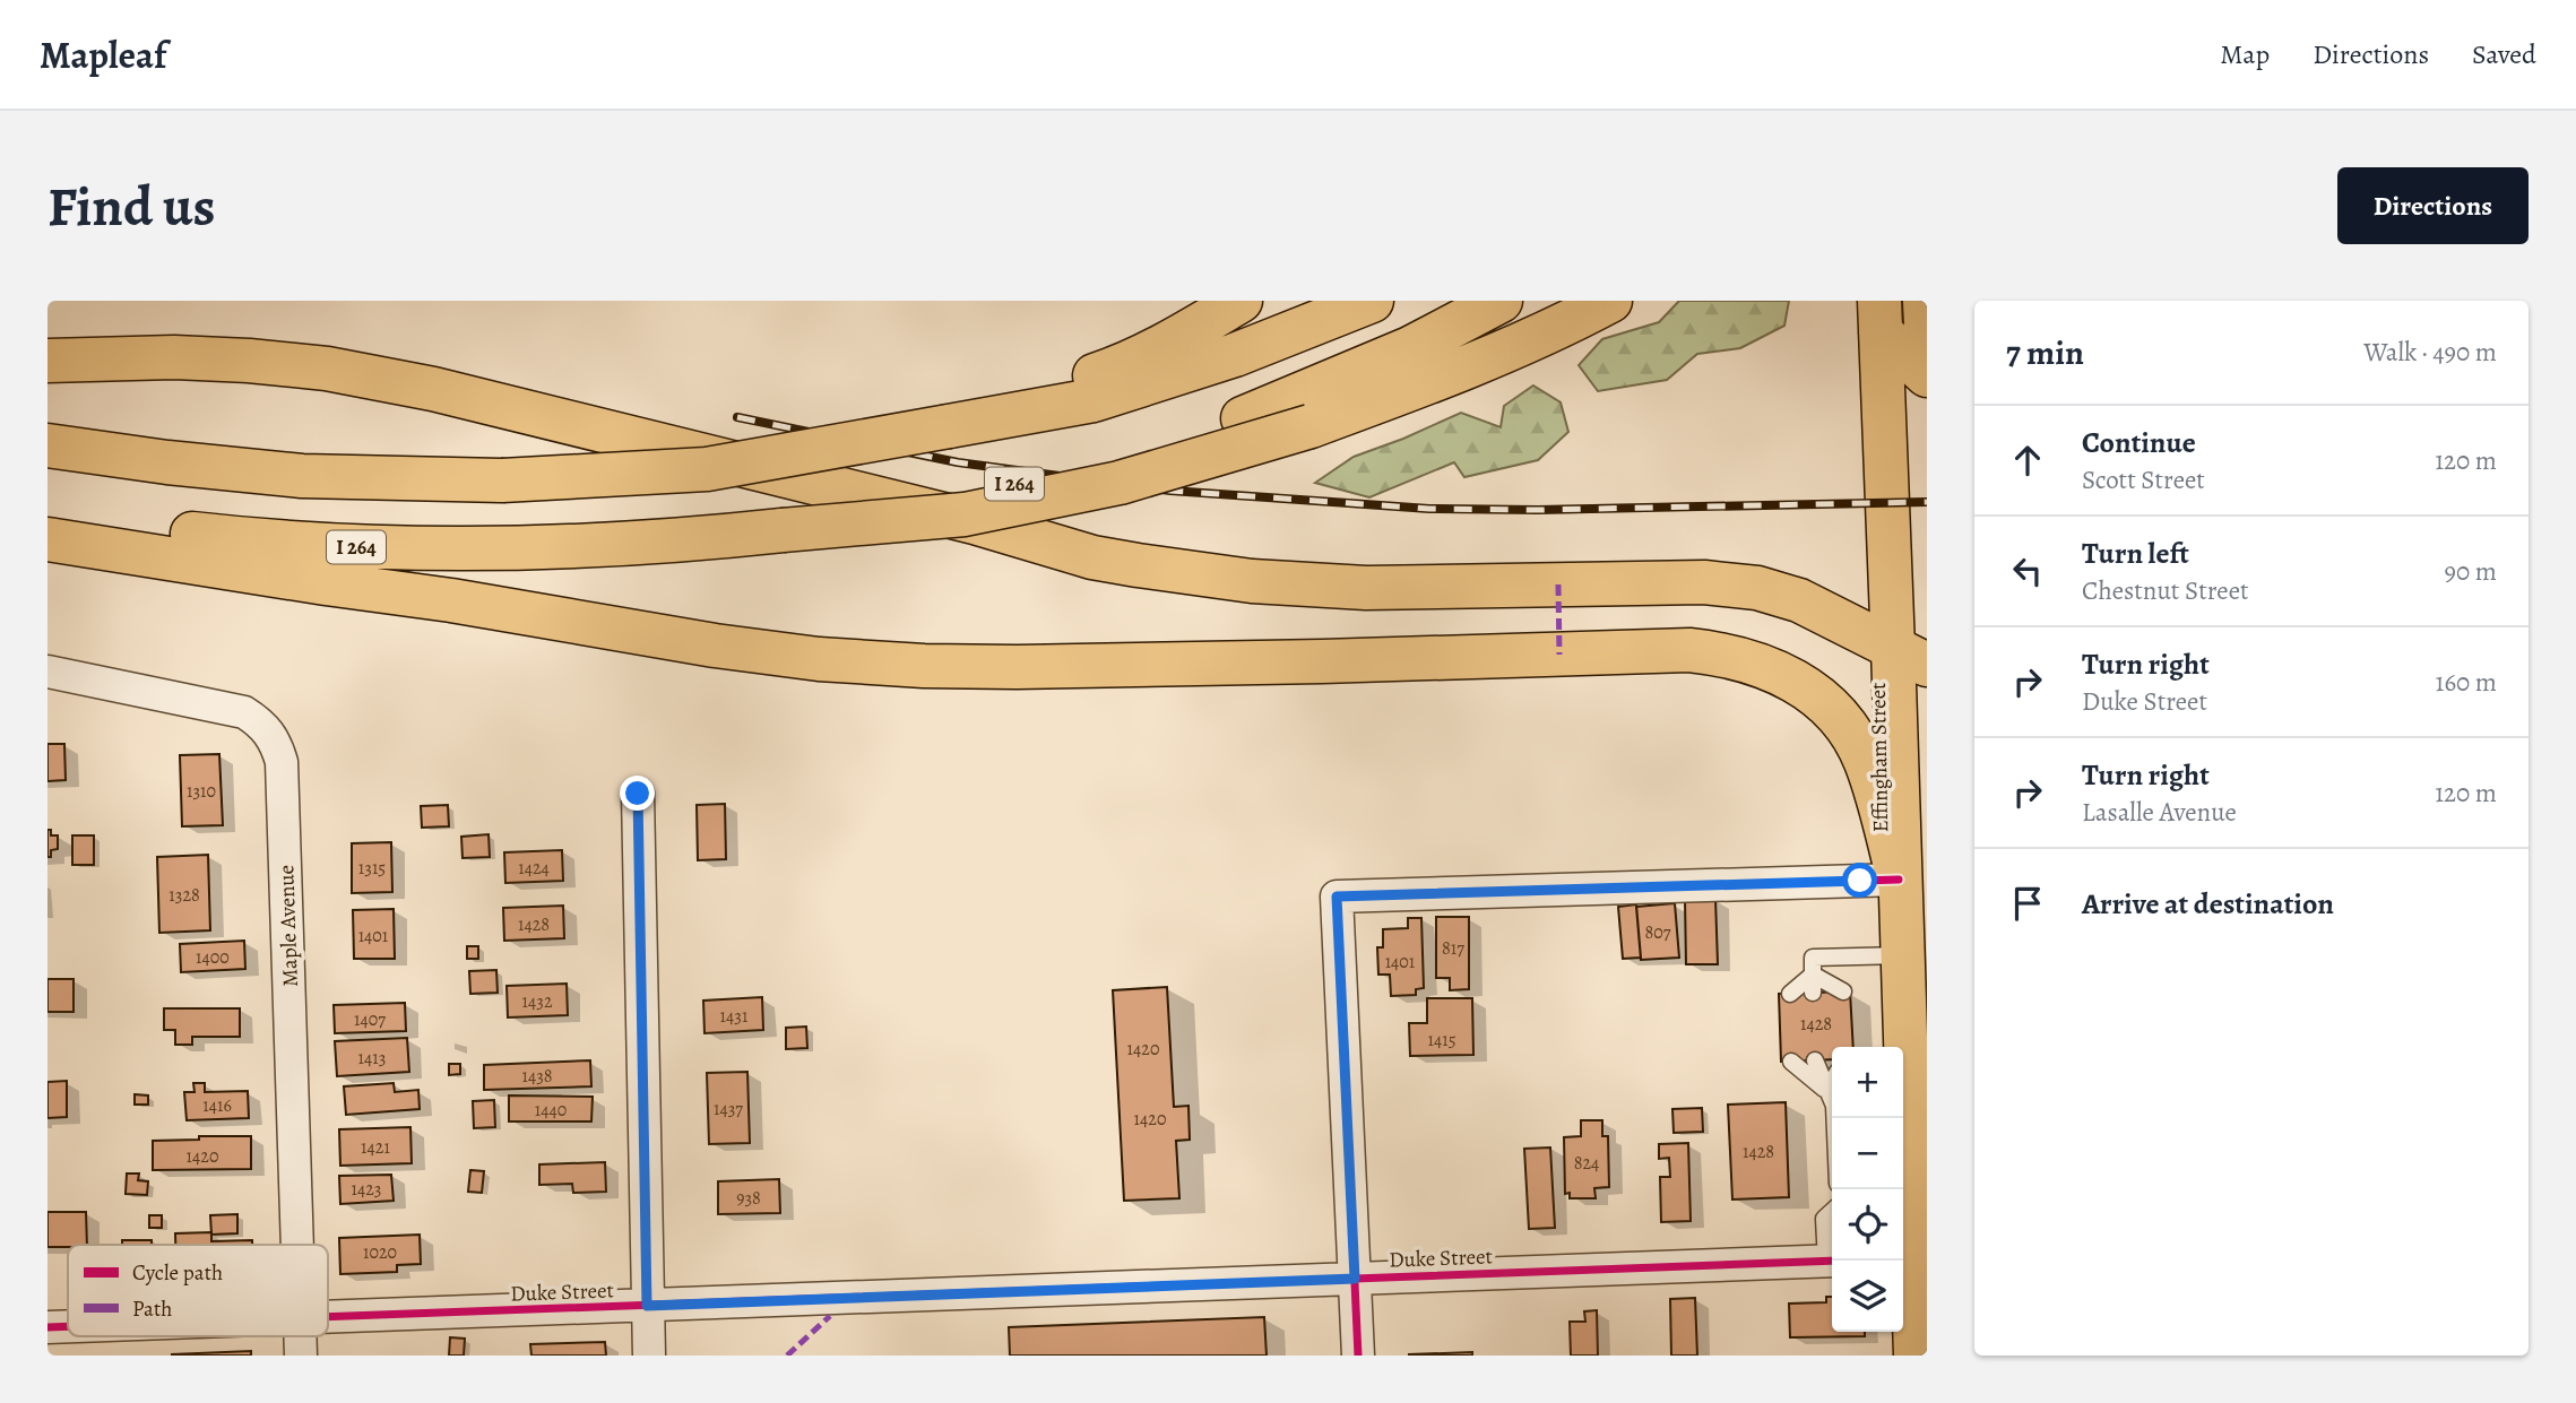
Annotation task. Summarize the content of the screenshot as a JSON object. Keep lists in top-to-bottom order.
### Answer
{
  "streets": {
    "main road": ["I 264", "Effingham Street"],
    "street": ["Maple Avenue", "Duke Street"]
  },
  "house_numbers": [
    "1310",
    "1315",
    "1424",
    "1328",
    "1428",
    "807",
    "1401",
    "817",
    "1400",
    "1401",
    "1432",
    "1431",
    "1407",
    "1428",
    "1415",
    "1420",
    "1413",
    "1438",
    "1416",
    "1437",
    "1440",
    "1420",
    "1421",
    "1428",
    "1420",
    "824",
    "1423",
    "938",
    "1020"
  ],
  "legend": ["Cycle path", "Path"],
  "page": {
    "header": "Mapleaf",
    "nav": ["Map", "Directions", "Saved"],
    "buttons": "Directions",
    "title": "Find us",
    "heading": ["7 min", "Walk · 490 m"],
    "list": [
      ["Continue", "Scott Street", "120 m"],
      ["Turn left", "Chestnut Street", "90 m"],
      ["Turn right", "Duke Street", "160 m"],
      ["Turn right", "Lasalle Avenue", "120 m"],
      "Arrive at destination"
    ],
    "map_buttons": ["+", "−"]
  }
}
